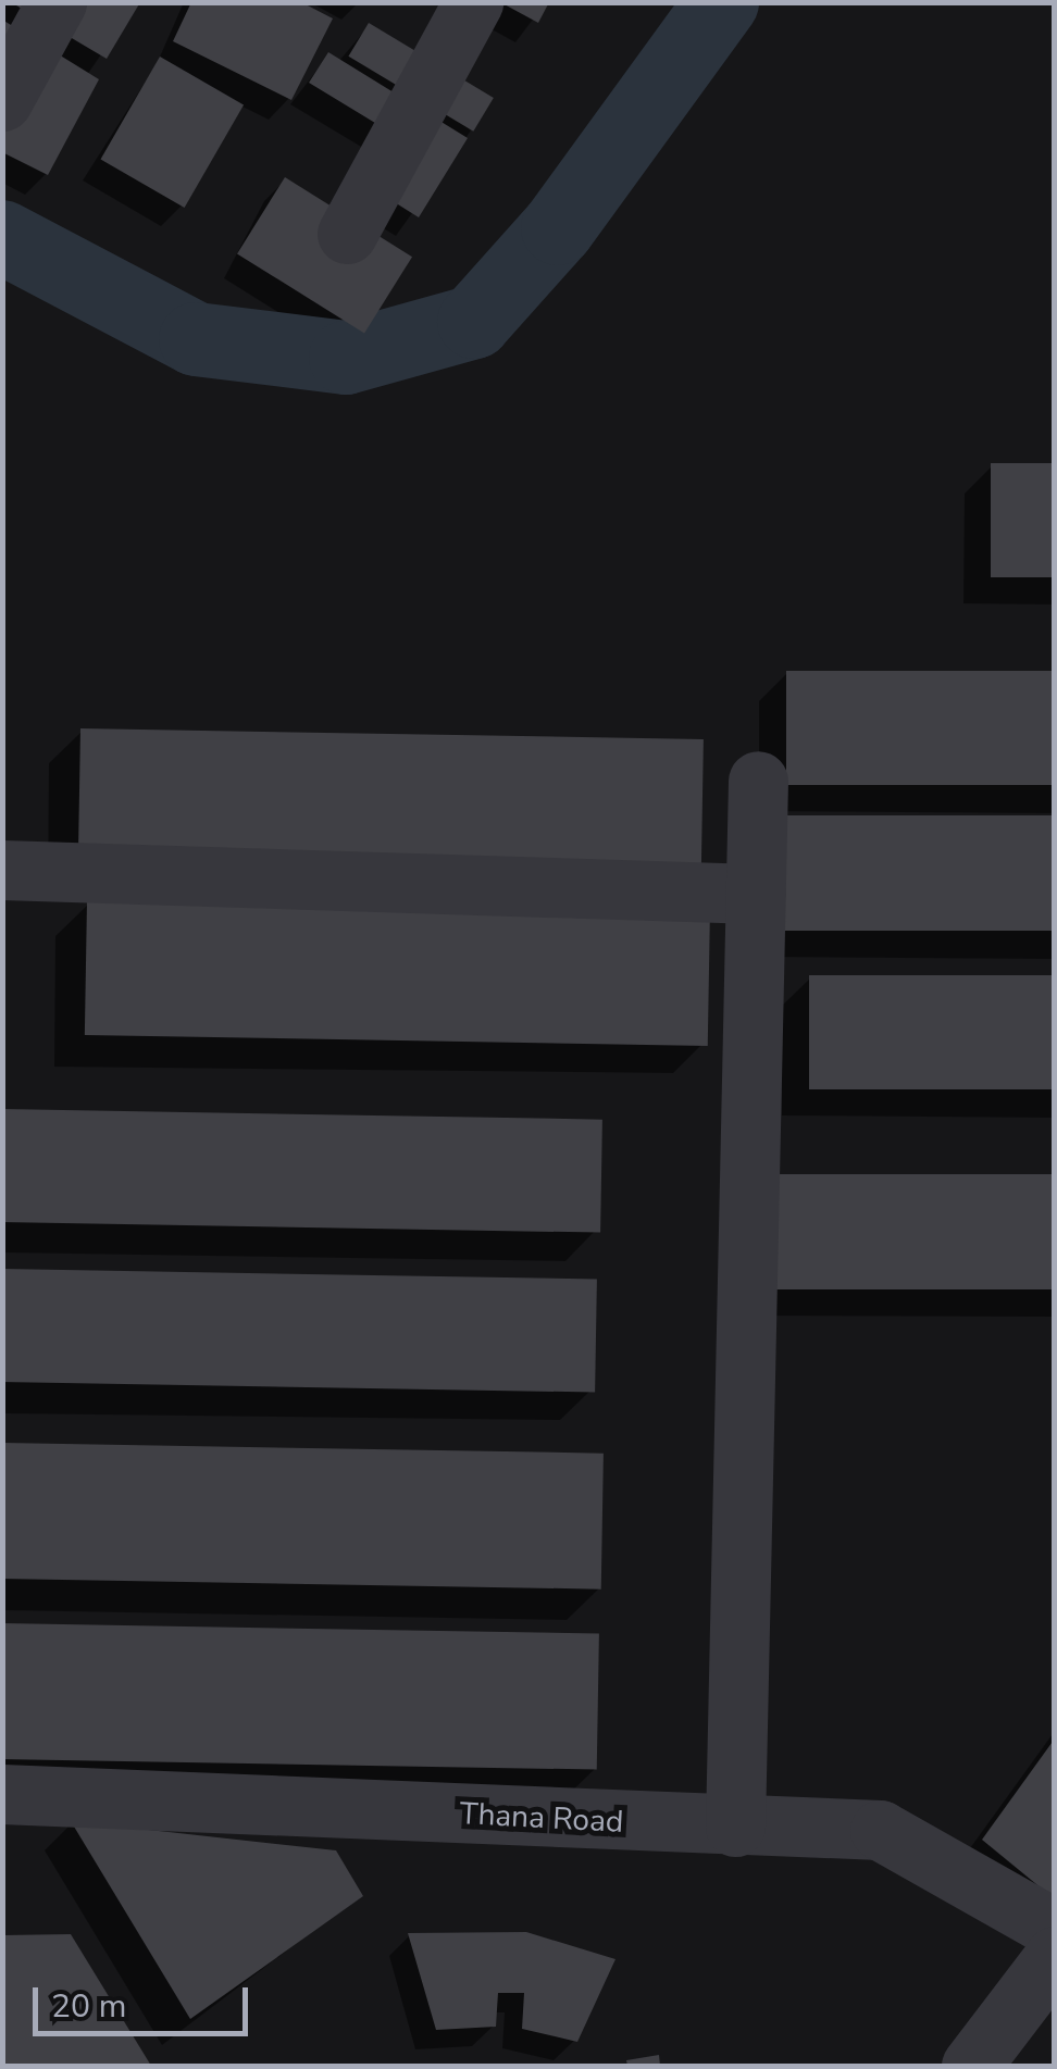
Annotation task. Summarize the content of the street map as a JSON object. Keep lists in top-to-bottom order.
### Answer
{
  "streets": {
    "street": ["Thana Road"]
  },
  "scale_bar": "20 m"
}
